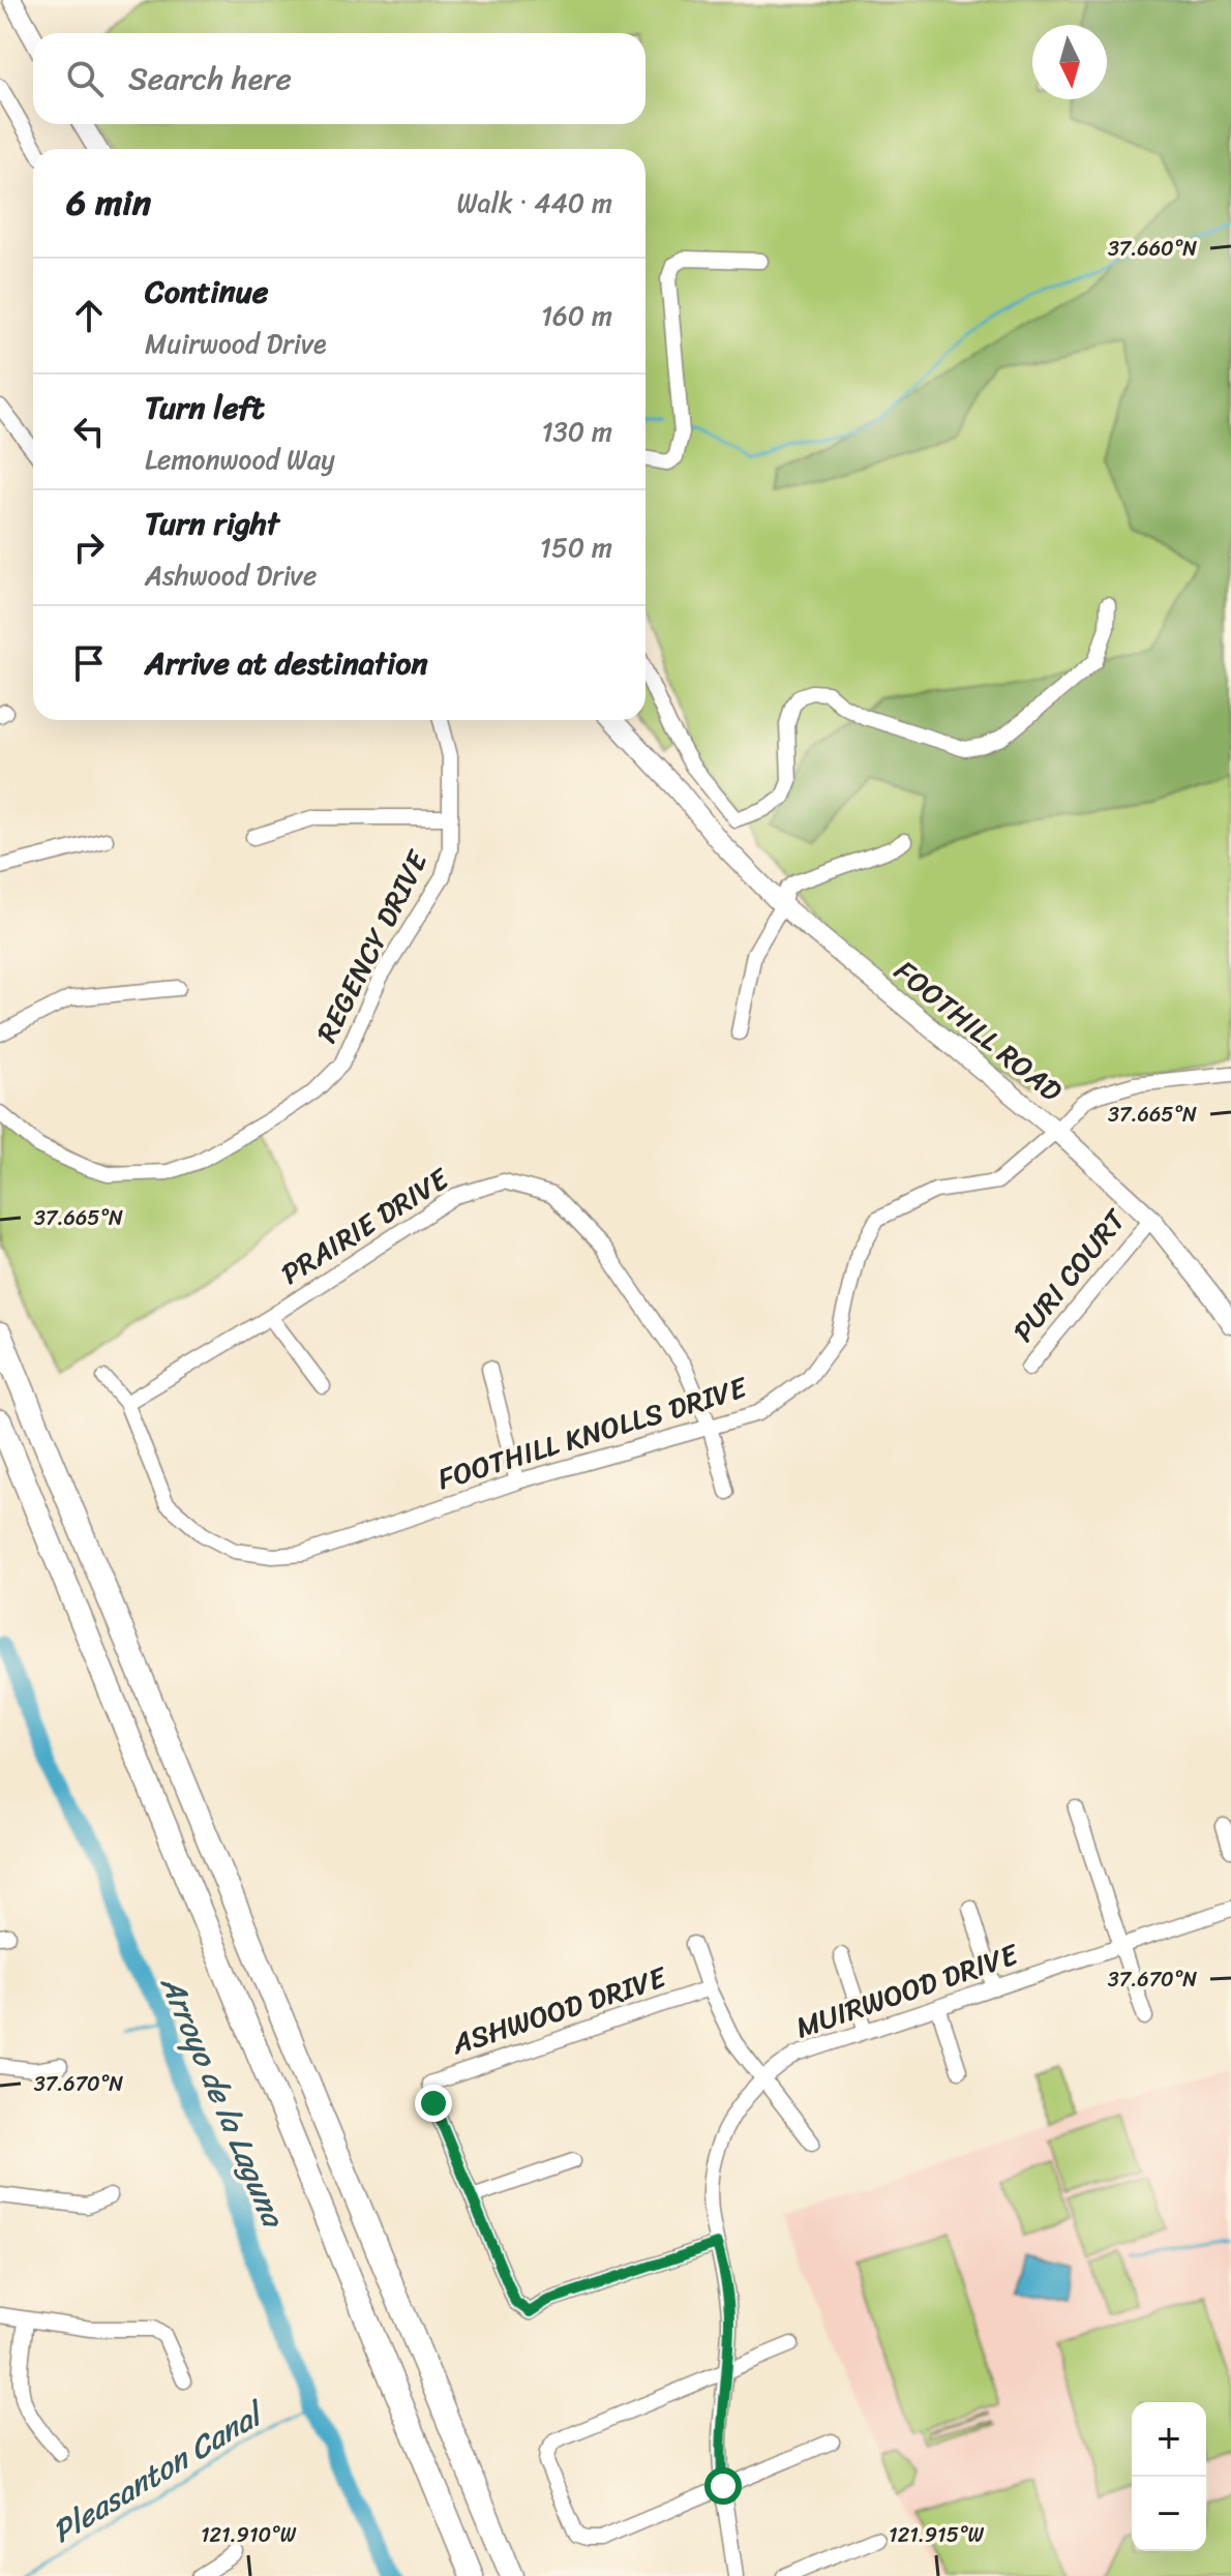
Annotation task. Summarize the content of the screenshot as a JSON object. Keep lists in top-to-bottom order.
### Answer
{
  "streets": {
    "main road": ["FOOTHILL ROAD"],
    "street": [
      "REGENCY DRIVE",
      "PRAIRIE DRIVE",
      "PURI COURT",
      "FOOTHILL KNOLLS DRIVE",
      "MUIRWOOD DRIVE",
      "ASHWOOD DRIVE"
    ]
  },
  "crossings": [
    ["FOOTHILL ROAD", "PURI COURT"],
    ["FOOTHILL ROAD", "FOOTHILL KNOLLS DRIVE"],
    ["PRAIRIE DRIVE", "FOOTHILL KNOLLS DRIVE"],
    ["MUIRWOOD DRIVE", "ASHWOOD DRIVE"]
  ],
  "water": ["Arroyo de la Laguna", "Pleasanton Canal"],
  "north": "bottom",
  "page": {
    "search": "Search here",
    "heading": ["6 min", "Walk · 440 m"],
    "list": [
      ["Continue", "Muirwood Drive", "160 m"],
      ["Turn left", "Lemonwood Way", "130 m"],
      ["Turn right", "Ashwood Drive", "150 m"],
      "Arrive at destination"
    ],
    "map_buttons": ["+", "−"]
  },
  "coordinates": [
    "37.660°N",
    "37.665°N",
    "37.670°N",
    "121.910°W",
    "121.915°W"
  ]
}
